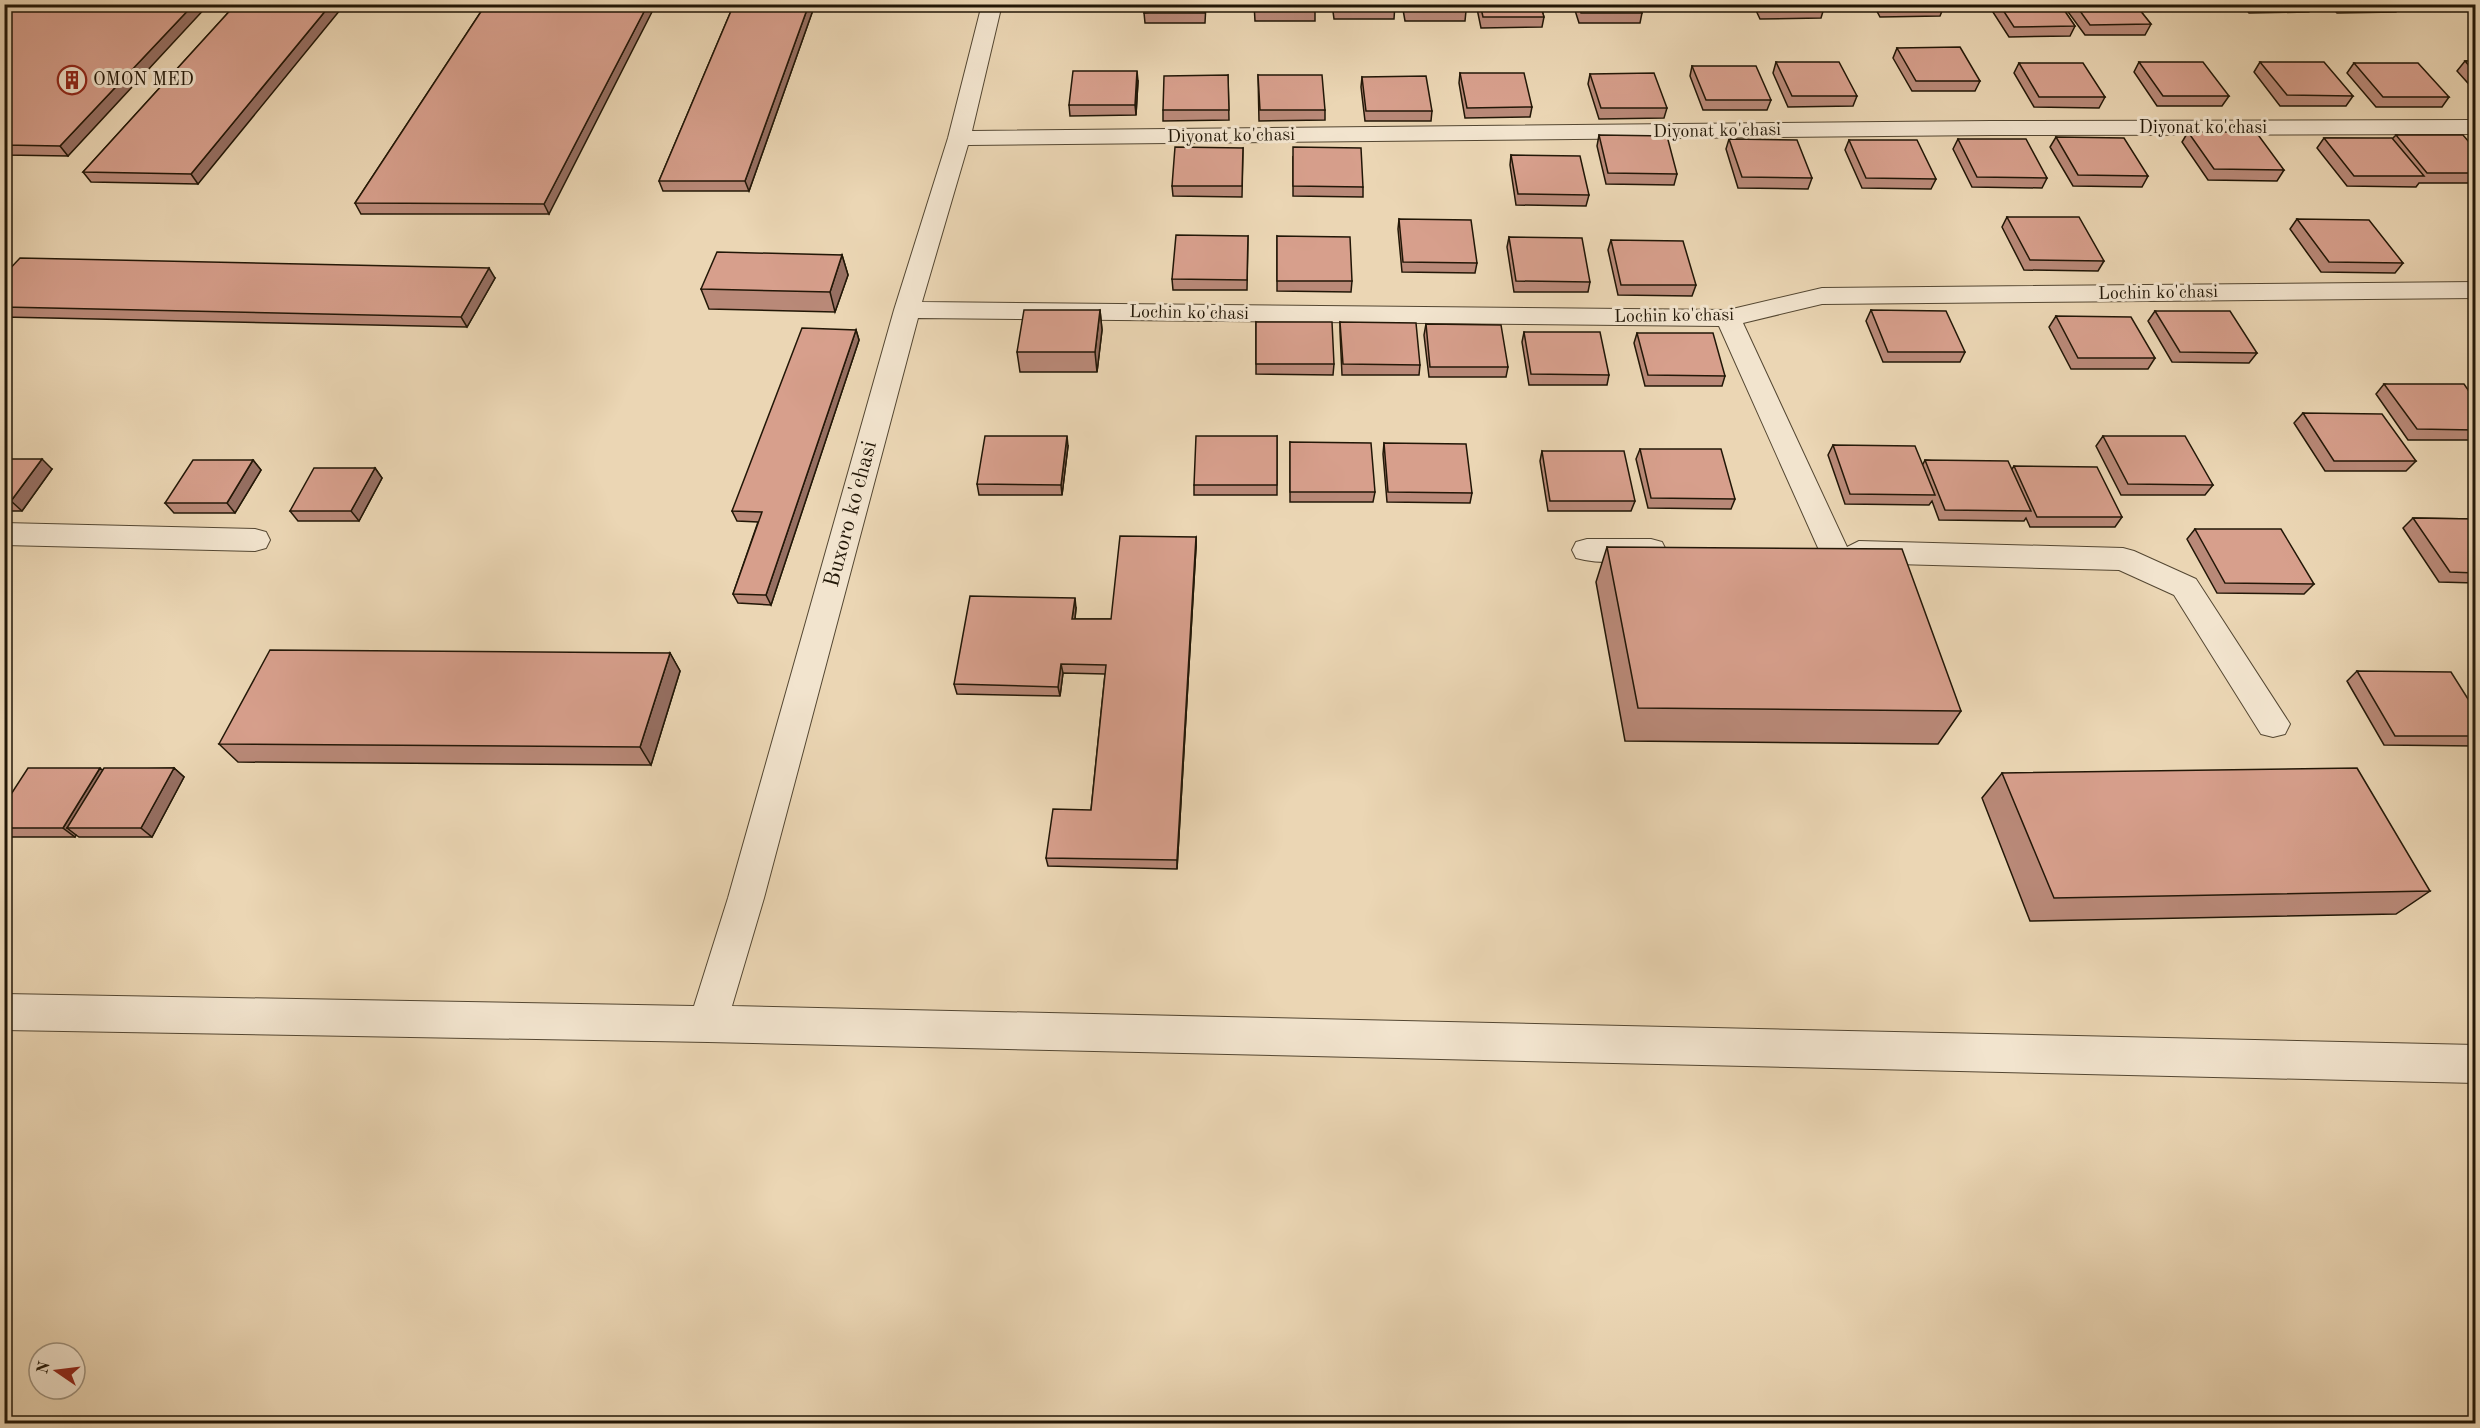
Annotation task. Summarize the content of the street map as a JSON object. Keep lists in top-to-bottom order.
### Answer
{
  "streets": {
    "street": ["Diyonat ko'chasi", "Lochin ko'chasi", "Buxoro ko'chasi"]
  },
  "crossings": [
    ["Diyonat ko'chasi", "Buxoro ko'chasi"],
    ["Lochin ko'chasi", "Buxoro ko'chasi"]
  ],
  "places": {
    "building": ["OMON MED"]
  },
  "north": "left"
}
